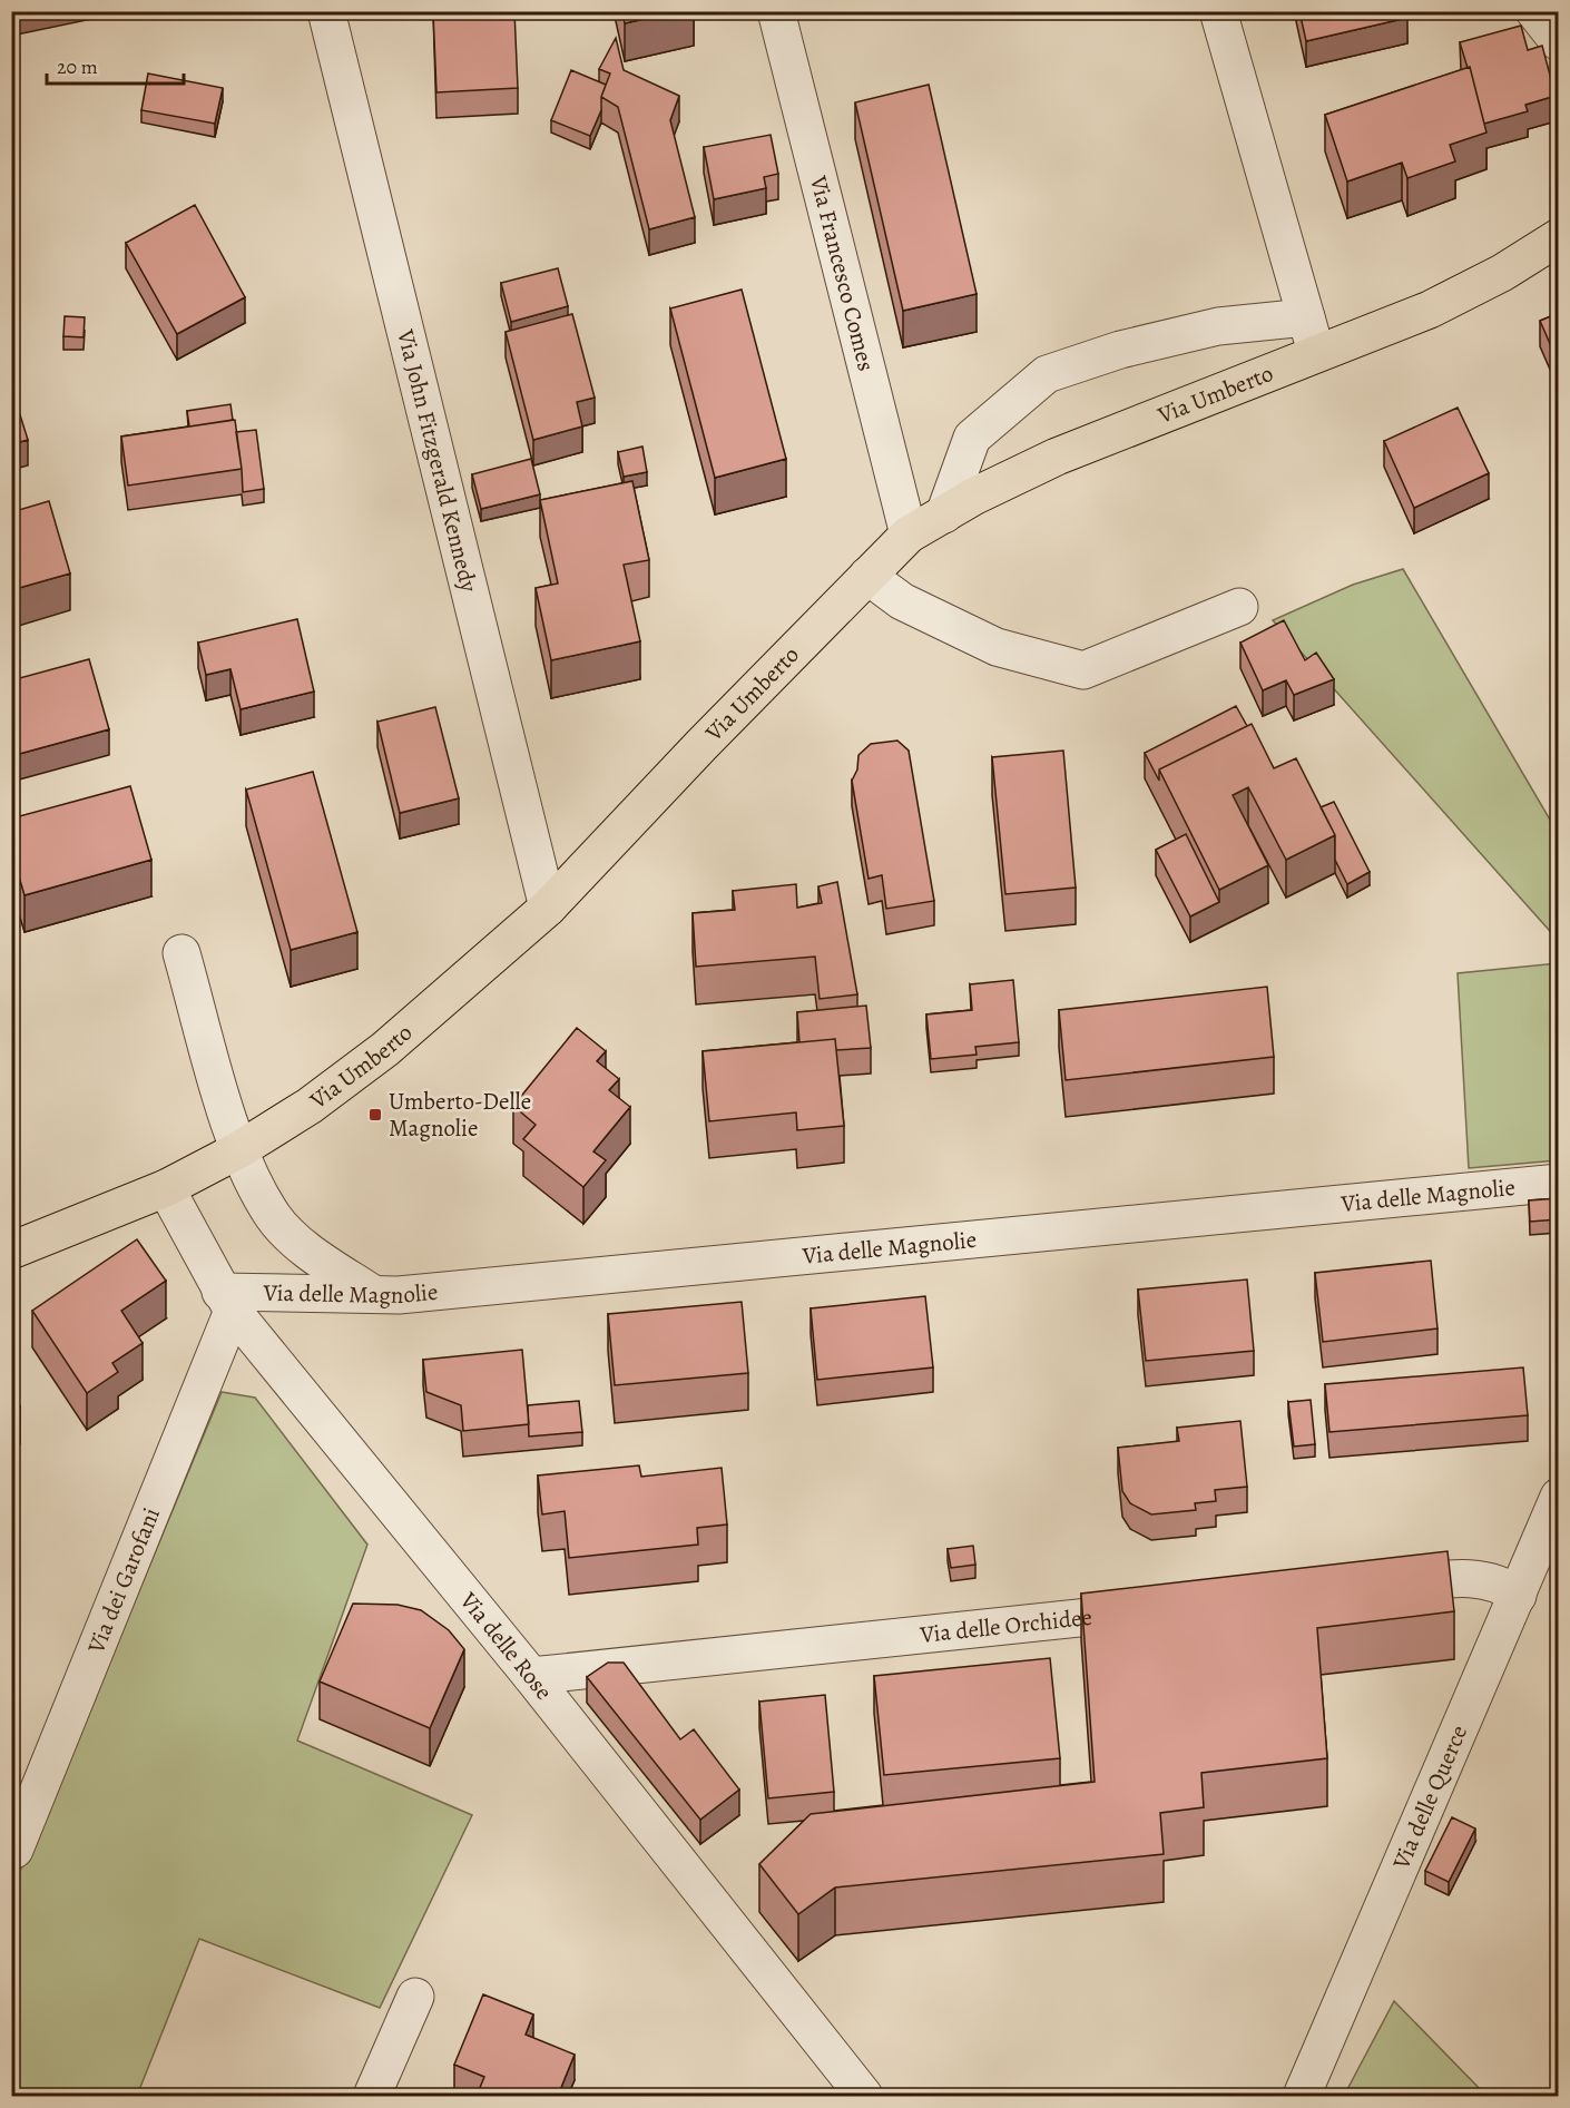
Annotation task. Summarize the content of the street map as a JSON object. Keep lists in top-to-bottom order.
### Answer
{
  "streets": {
    "main road": ["Via Umberto"],
    "street": [
      "Via Francesco Comes",
      "Via John Fitzgerald Kennedy",
      "Via delle Magnolie",
      "Via dei Garofani",
      "Via delle Orchidee",
      "Via delle Rose",
      "Via delle Querce"
    ]
  },
  "crossings": [
    ["Via Francesco Comes", "Via Umberto"],
    ["Via Umberto", "Via John Fitzgerald Kennedy"],
    ["Via Umberto", "Via delle Rose"],
    ["Via delle Magnolie", "Via dei Garofani"],
    ["Via delle Magnolie", "Via delle Rose"],
    ["Via dei Garofani", "Via delle Rose"],
    ["Via delle Orchidee", "Via delle Rose"]
  ],
  "places": {
    "transit": ["Umberto-Delle Magnolie"]
  },
  "scale_bar": "20 m"
}
